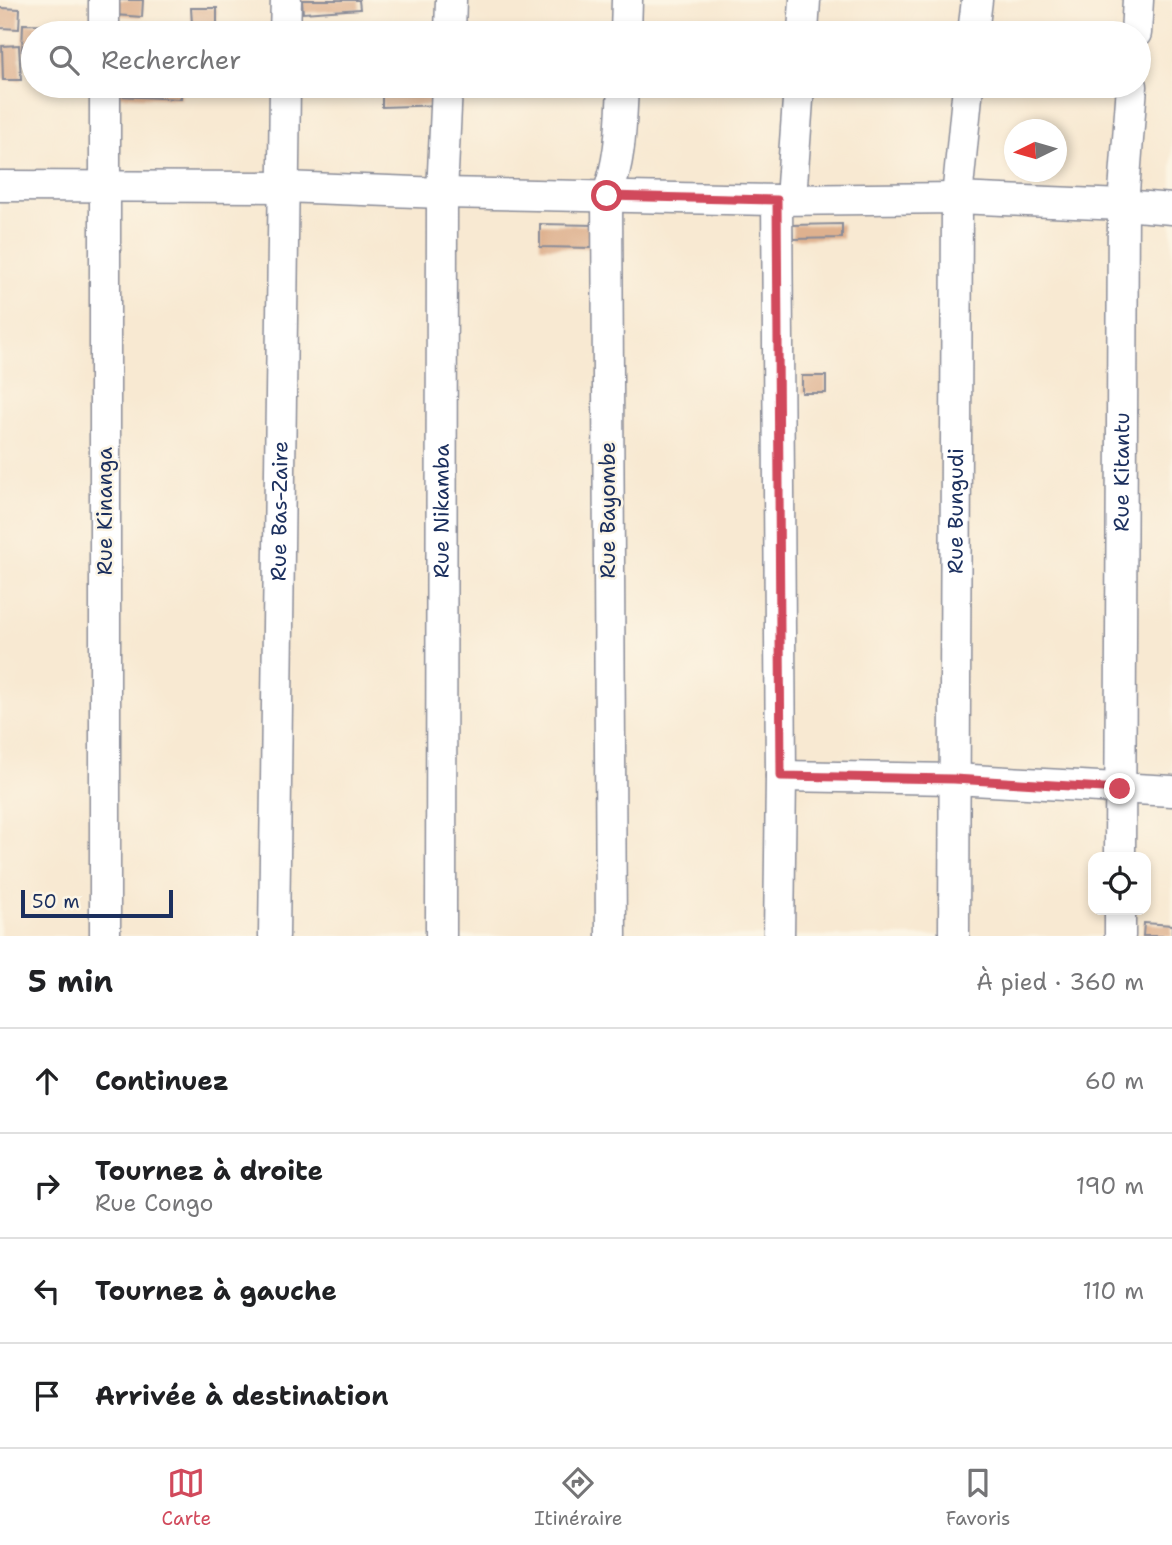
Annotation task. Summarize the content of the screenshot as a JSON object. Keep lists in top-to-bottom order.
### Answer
{
  "streets": {
    "street": [
      "Rue Kitantu",
      "Rue Bayombe",
      "Rue Kinanga",
      "Rue Bas-Zaire",
      "Rue Nikamba",
      "Rue Bungudi"
    ]
  },
  "scale_bar": "50 m",
  "north": "left",
  "page": {
    "search": "Rechercher",
    "scale": "50 m",
    "heading": ["5 min", "À pied · 360 m"],
    "list": [
      ["Continuez", "60 m"],
      ["Tournez à droite", "Rue Congo", "190 m"],
      ["Tournez à gauche", "110 m"],
      "Arrivée à destination"
    ],
    "nav": ["Carte", "Itinéraire", "Favoris"]
  }
}
